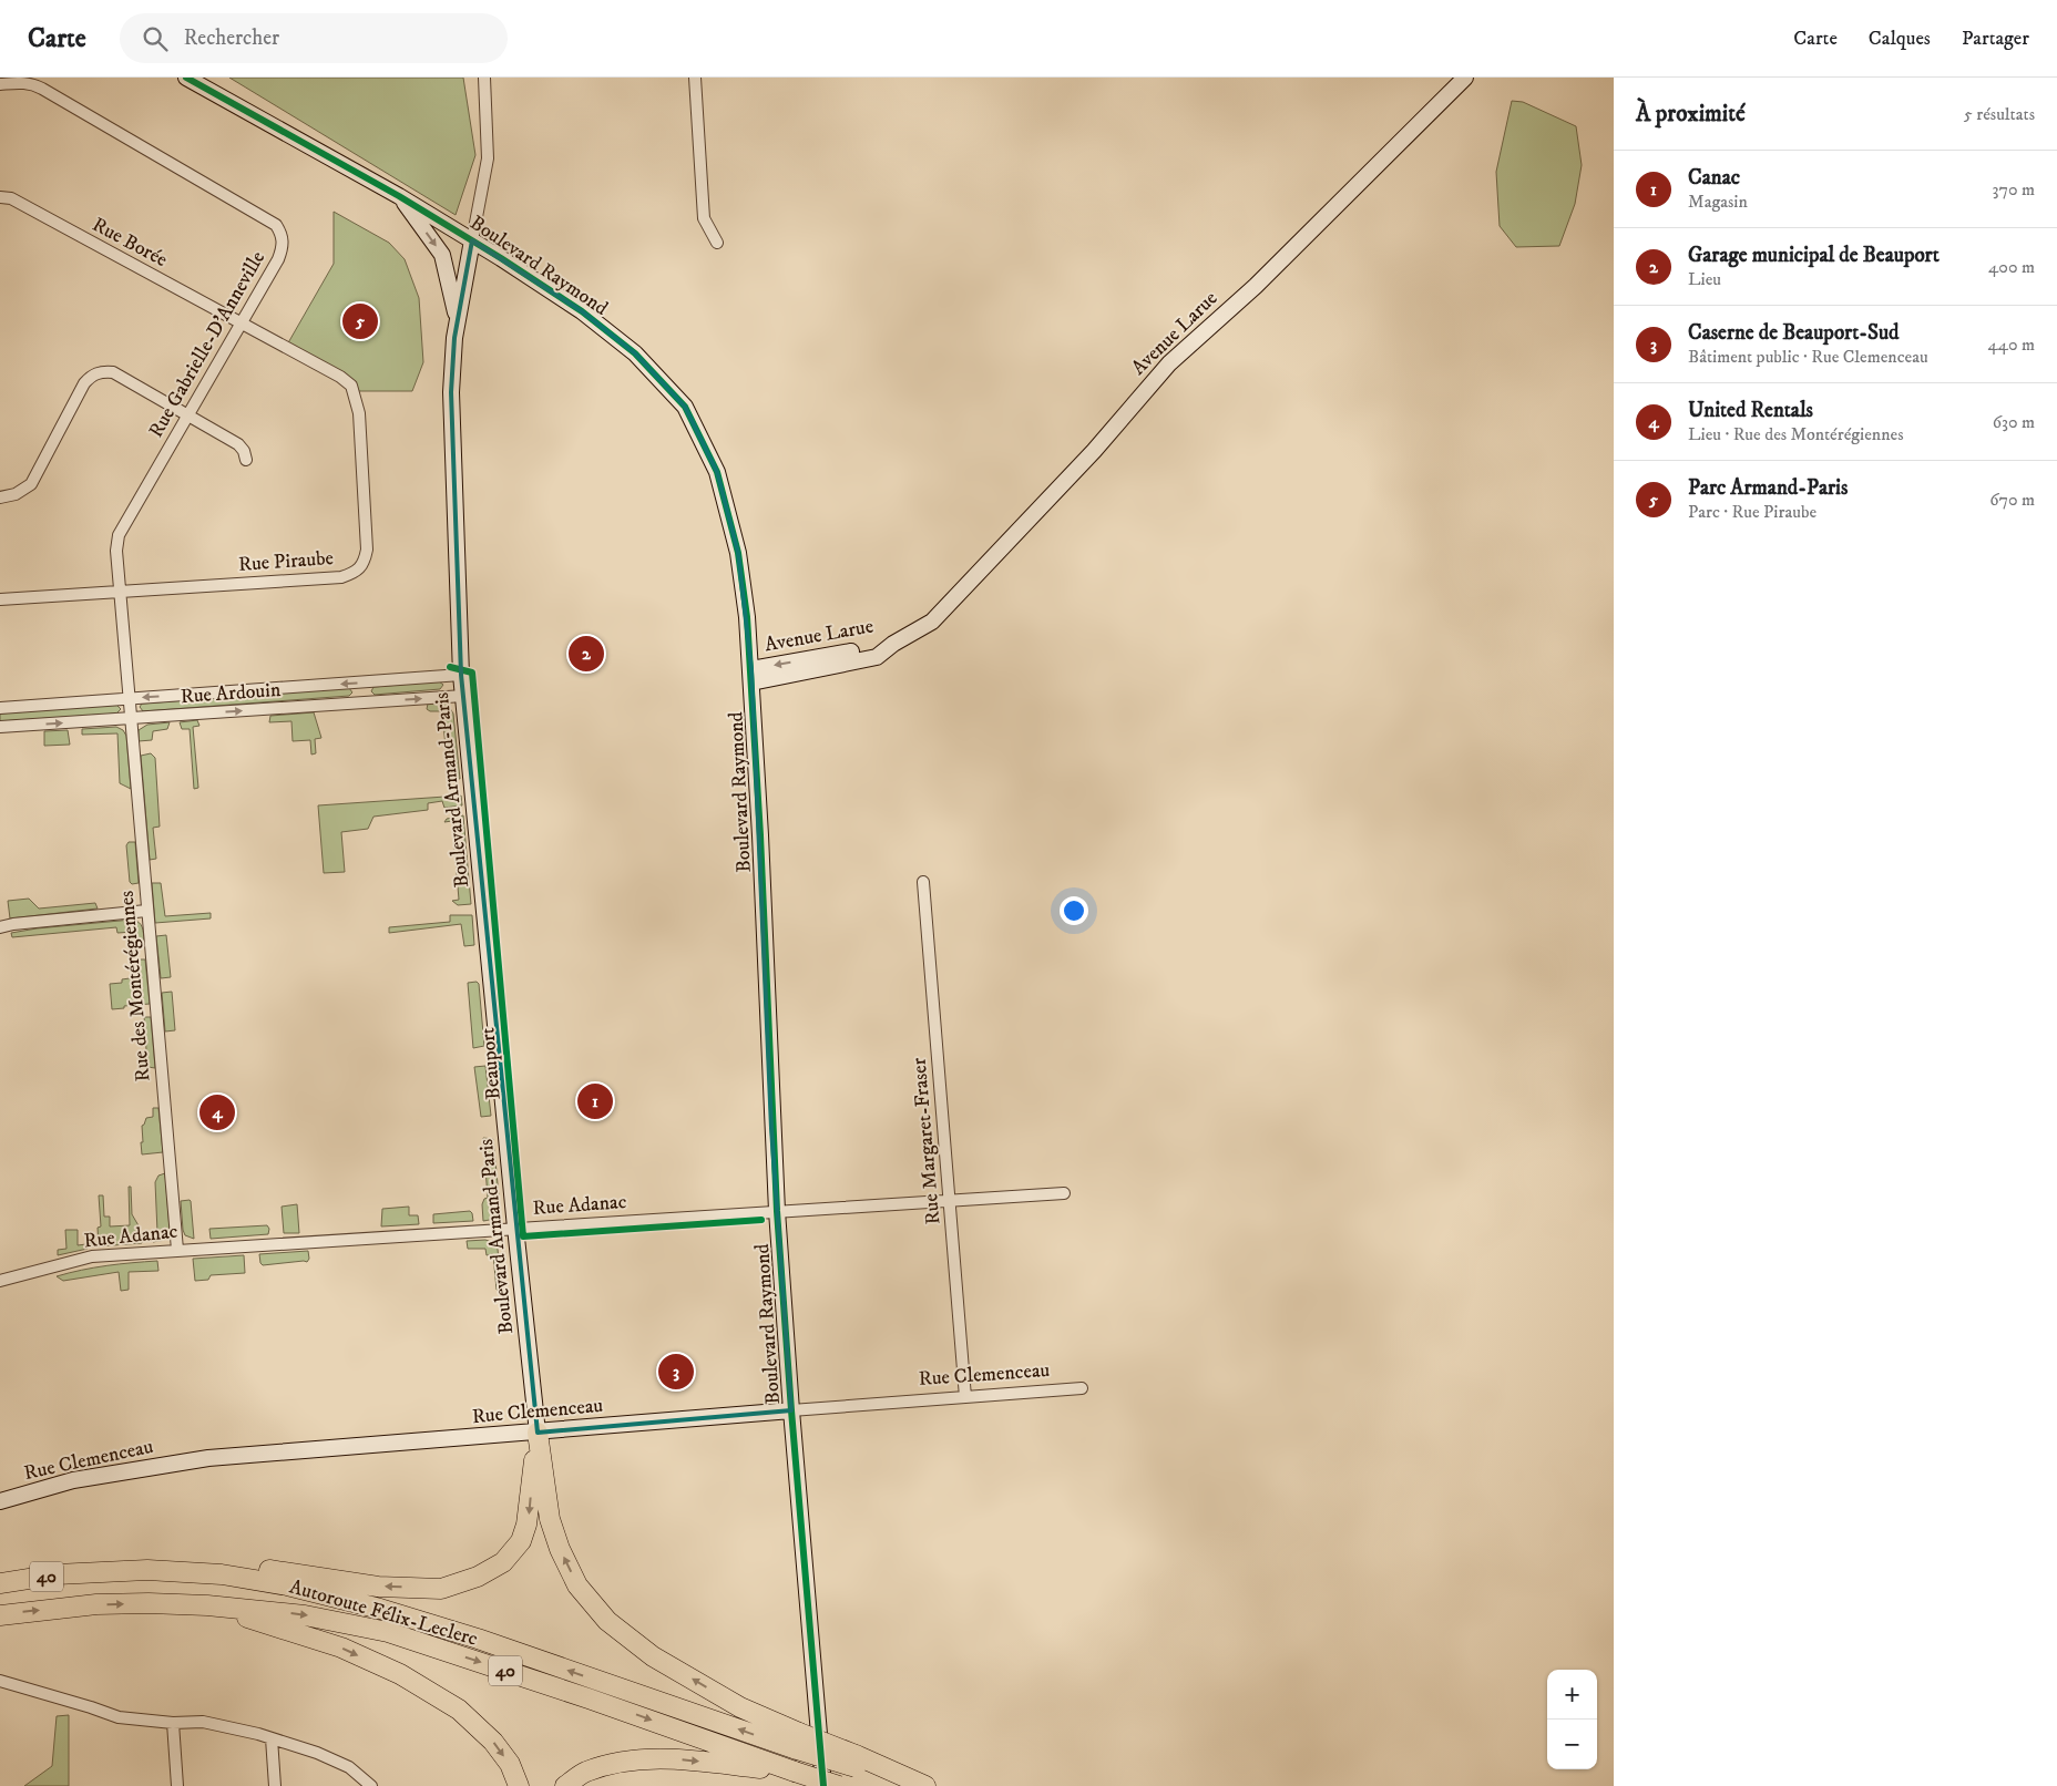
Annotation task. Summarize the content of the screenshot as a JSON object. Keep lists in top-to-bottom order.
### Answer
{
  "streets": {
    "highway": ["40", "Autoroute Félix-Leclerc"],
    "street": [
      "Rue Borée",
      "Boulevard Raymond",
      "Avenue Larue",
      "Rue Gabrielle-D'Anneville",
      "Rue Piraube",
      "Rue Ardouin",
      "Boulevard Armand-Paris",
      "Rue des Montérégiennes",
      "Rue Margaret-Fraser",
      "Rue Adanac",
      "Rue Clemenceau"
    ],
    "cycle path": ["Beauport"]
  },
  "crossings": [
    ["Rue Borée", "Rue Gabrielle-D'Anneville"],
    ["Rue Borée", "Rue Piraube"],
    ["Boulevard Raymond", "Avenue Larue"],
    ["Boulevard Raymond", "Boulevard Armand-Paris"],
    ["Boulevard Raymond", "Rue Adanac"],
    ["Boulevard Raymond", "Rue Clemenceau"],
    ["Rue Gabrielle-D'Anneville", "Rue Piraube"],
    ["Rue Gabrielle-D'Anneville", "Rue Ardouin"],
    ["Rue Gabrielle-D'Anneville", "Rue des Montérégiennes"],
    ["Rue Ardouin", "Boulevard Armand-Paris"],
    ["Rue Ardouin", "Rue des Montérégiennes"],
    ["Boulevard Armand-Paris", "Rue Adanac"],
    ["Boulevard Armand-Paris", "Rue Clemenceau"],
    ["Rue des Montérégiennes", "Rue Adanac"],
    ["Rue Margaret-Fraser", "Rue Adanac"],
    ["Rue Margaret-Fraser", "Rue Clemenceau"]
  ],
  "page": {
    "header": "Carte",
    "search": "Rechercher",
    "nav": ["Carte", "Calques", "Partager"],
    "heading": ["À proximité", "5 résultats"],
    "list": [
      {
        "mark": "1",
        "name": "Canac",
        "note": "Magasin",
        "value": "370 m"
      },
      {
        "mark": "2",
        "name": "Garage municipal de Beauport",
        "note": "Lieu",
        "value": "400 m"
      },
      {
        "mark": "3",
        "name": "Caserne de Beauport-Sud",
        "note": "Bâtiment public · Rue Clemenceau",
        "value": "440 m"
      },
      {
        "mark": "4",
        "name": "United Rentals",
        "note": "Lieu · Rue des Montérégiennes",
        "value": "630 m"
      },
      {
        "mark": "5",
        "name": "Parc Armand-Paris",
        "note": "Parc · Rue Piraube",
        "value": "670 m"
      }
    ],
    "pins": [
      "5",
      "2",
      "1",
      "4",
      "3"
    ],
    "map_buttons": ["+", "−"]
  }
}
